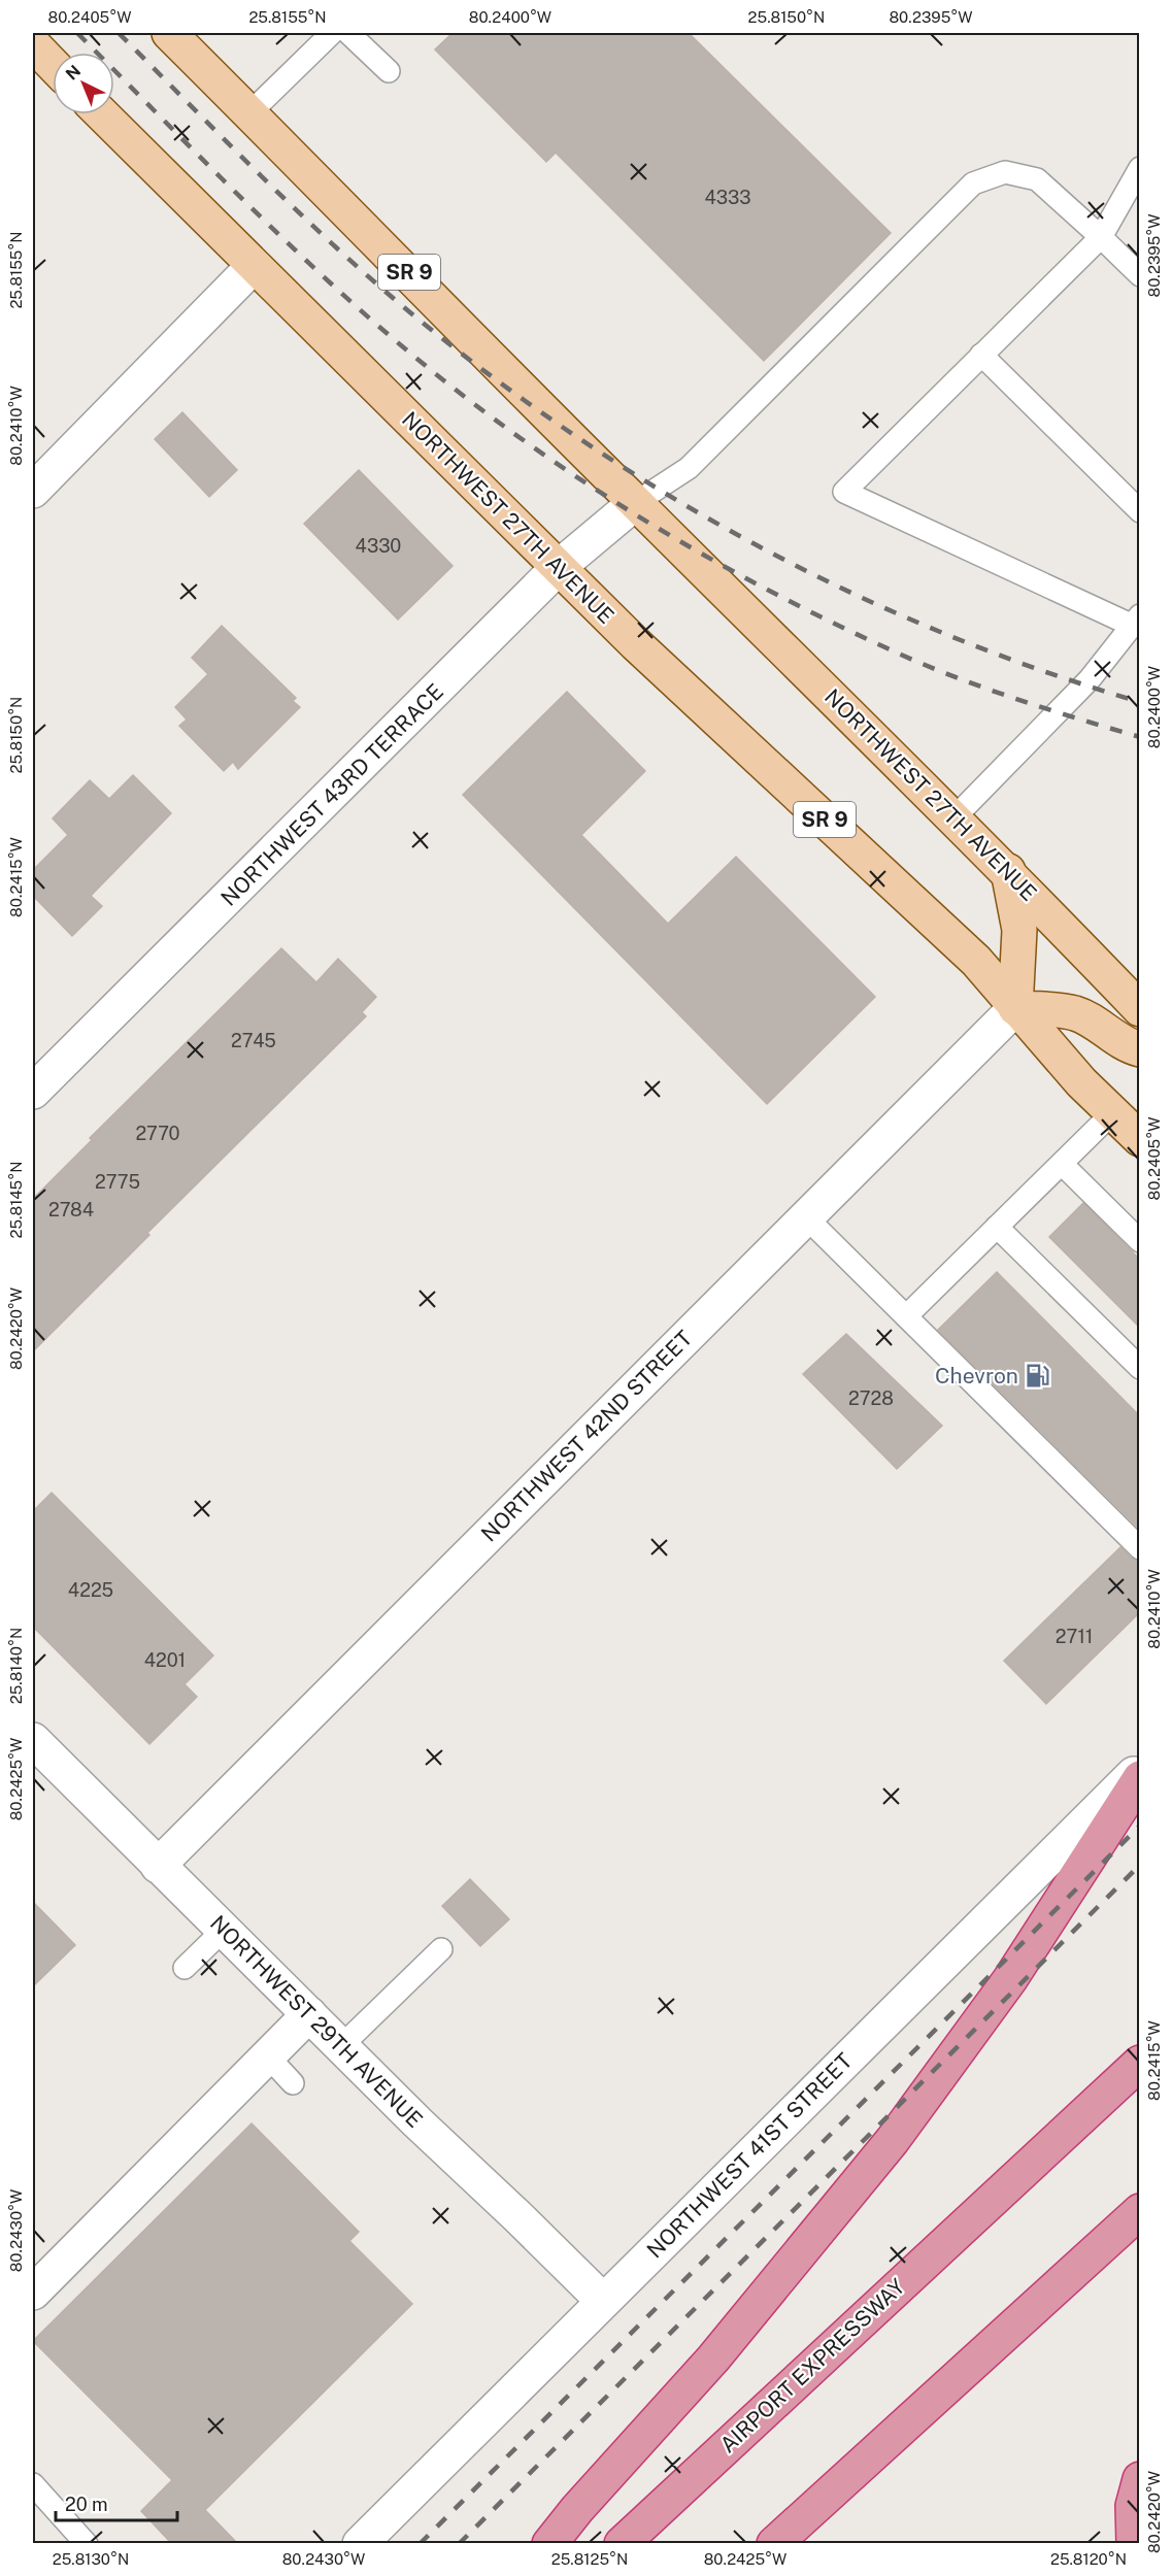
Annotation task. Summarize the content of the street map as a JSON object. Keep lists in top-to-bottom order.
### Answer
{
  "streets": {
    "highway": ["AIRPORT EXPRESSWAY"],
    "main road": ["SR 9", "NORTHWEST 27TH AVENUE"],
    "street": [
      "NORTHWEST 43RD TERRACE",
      "NORTHWEST 42ND STREET",
      "NORTHWEST 29TH AVENUE",
      "NORTHWEST 41ST STREET"
    ]
  },
  "crossings": [
    ["NORTHWEST 27TH AVENUE", "NORTHWEST 43RD TERRACE"],
    ["NORTHWEST 27TH AVENUE", "NORTHWEST 42ND STREET"],
    ["NORTHWEST 42ND STREET", "NORTHWEST 29TH AVENUE"],
    ["NORTHWEST 29TH AVENUE", "NORTHWEST 41ST STREET"]
  ],
  "places": {
    "fuel station": ["Chevron"]
  },
  "house_numbers": [
    "4333",
    "4330",
    "2745",
    "2770",
    "2775",
    "2784",
    "2728",
    "4225",
    "2711",
    "4201"
  ],
  "scale_bar": "20 m",
  "north": "top left",
  "coordinates": [
    "80.2405°W",
    "25.8155°N",
    "80.2400°W",
    "25.8150°N",
    "80.2395°W",
    "80.2410°W",
    "80.2415°W",
    "25.8145°N",
    "80.2420°W",
    "25.8140°N",
    "80.2425°W",
    "80.2430°W",
    "25.8130°N",
    "25.8125°N",
    "25.8120°N"
  ]
}
